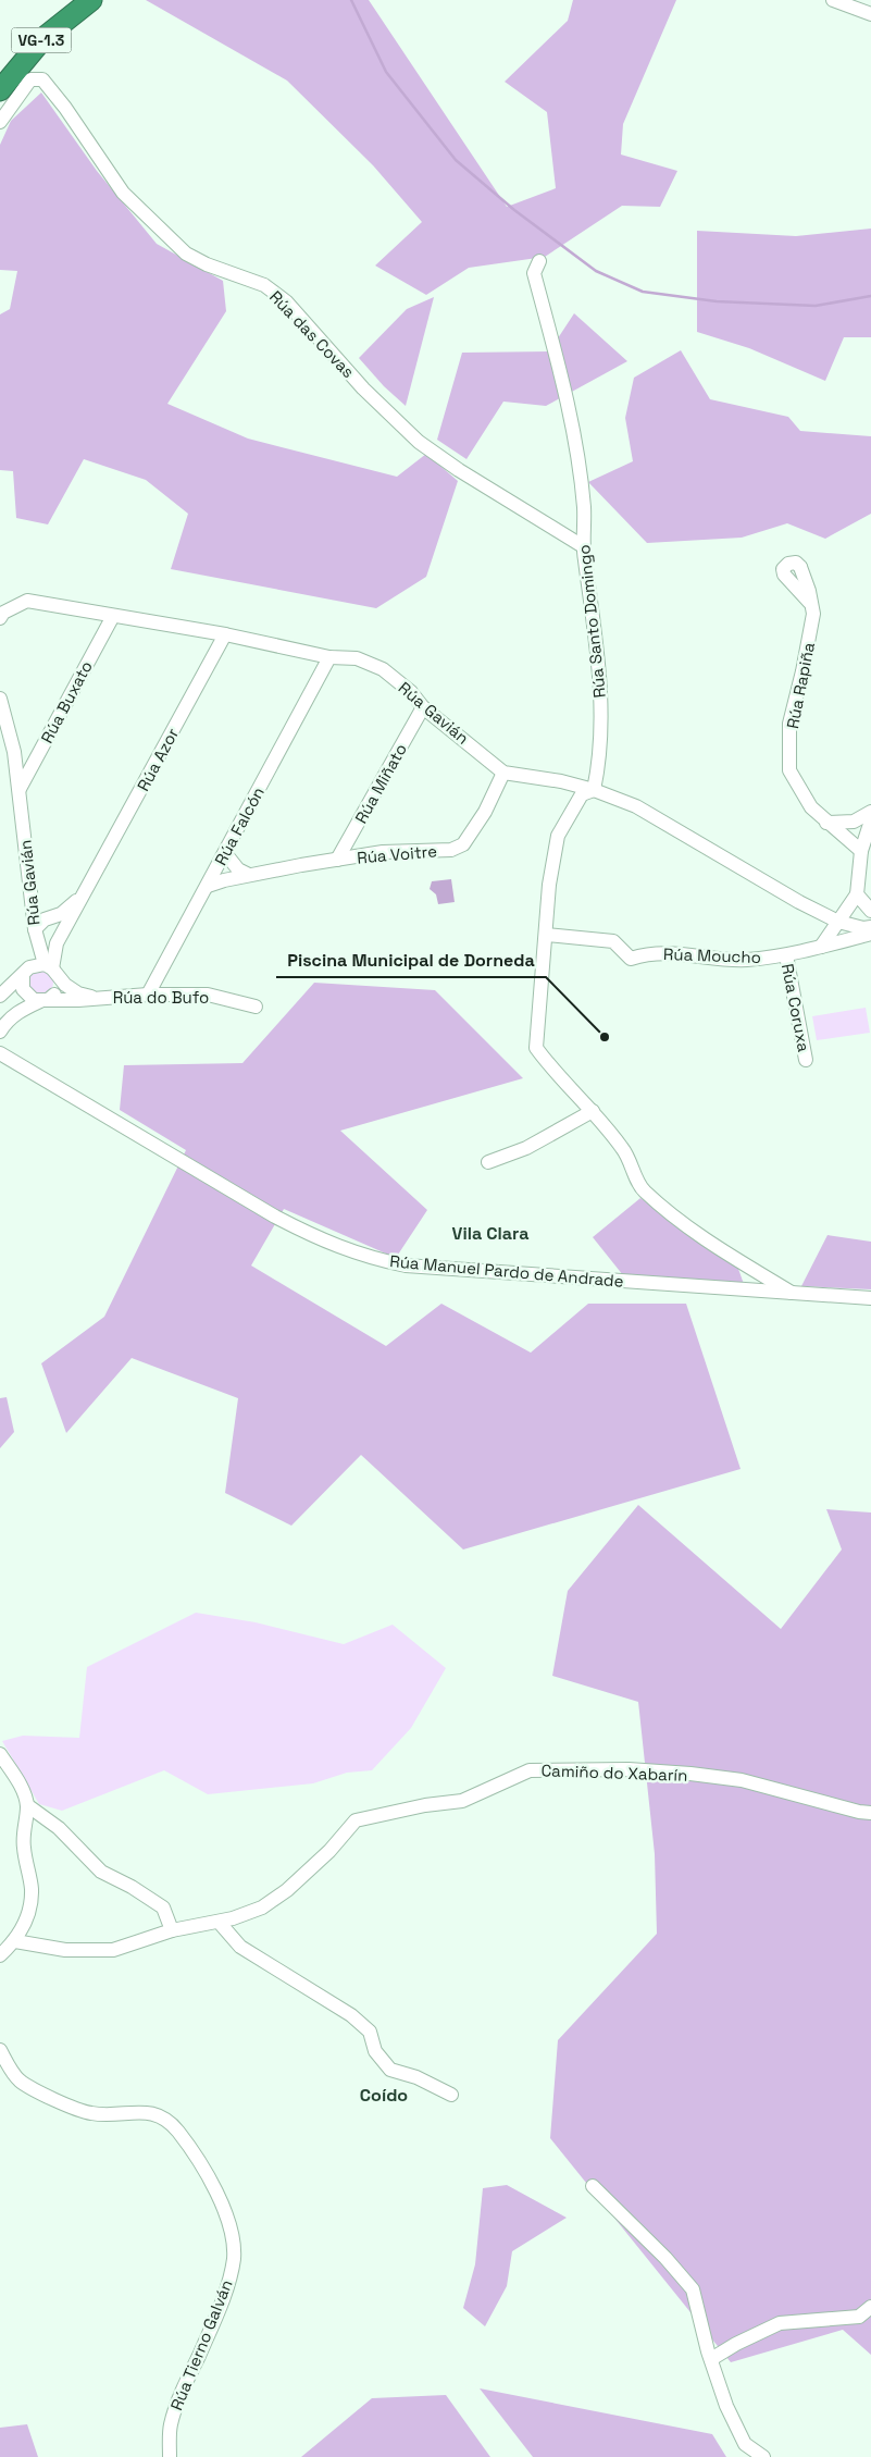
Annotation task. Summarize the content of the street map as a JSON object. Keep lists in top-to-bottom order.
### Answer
{
  "streets": {
    "highway": ["VG-1.3"],
    "street": [
      "Rúa das Covas",
      "Rúa Santo Domingo",
      "Rúa Rapiña",
      "Rúa Buxato",
      "Rúa Gavián",
      "Rúa Azor",
      "Rúa Miñato",
      "Rúa Falcón",
      "Rúa Voitre",
      "Rúa Moucho",
      "Rúa do Bufo",
      "Rúa Coruxa",
      "Rúa Manuel Pardo de Andrade",
      "Camiño do Xabarín",
      "Rúa Tierno Galván"
    ]
  },
  "crossings": [
    ["Rúa das Covas", "Rúa Santo Domingo"],
    ["Rúa Buxato", "Rúa Gavián"],
    ["Rúa Gavián", "Rúa Azor"],
    ["Rúa Gavián", "Rúa Miñato"],
    ["Rúa Gavián", "Rúa Falcón"],
    ["Rúa Gavián", "Rúa Voitre"],
    ["Rúa Gavián", "Rúa do Bufo"],
    ["Rúa Azor", "Rúa do Bufo"],
    ["Rúa Miñato", "Rúa Voitre"],
    ["Rúa Falcón", "Rúa Voitre"],
    ["Rúa Falcón", "Rúa do Bufo"],
    ["Rúa Moucho", "Rúa Coruxa"]
  ],
  "districts": ["Vila Clara", "Coído"],
  "places": ["Piscina Municipal de Dorneda"]
}
